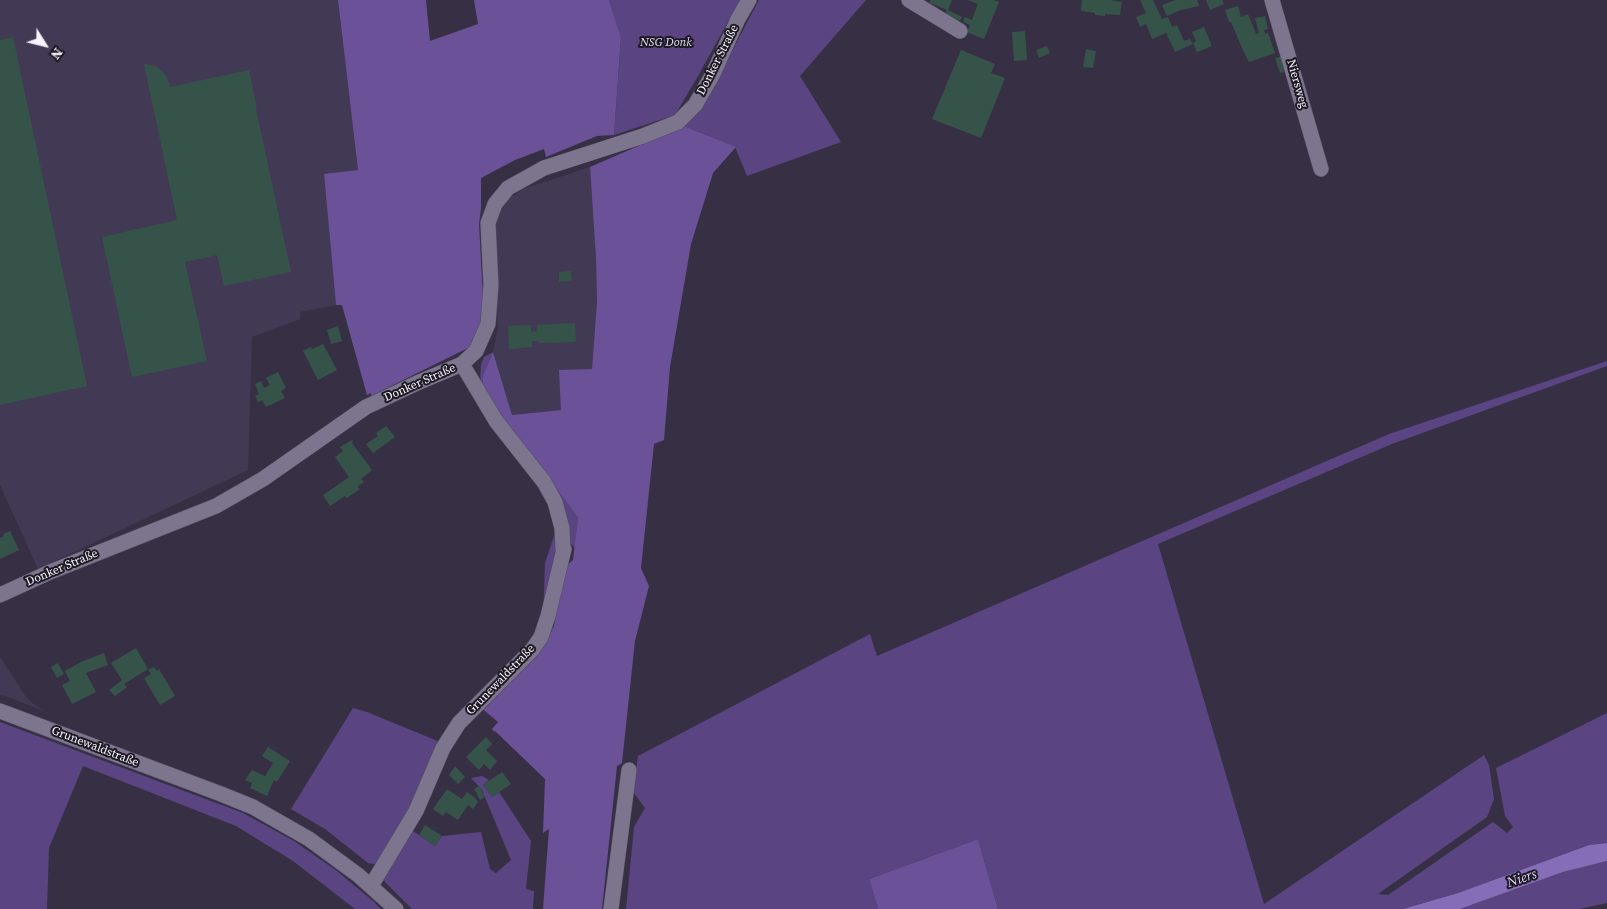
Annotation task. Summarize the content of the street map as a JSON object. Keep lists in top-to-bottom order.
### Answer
{
  "streets": {
    "street": ["Donker Straße", "Niersweg", "Grunewaldstraße"]
  },
  "crossings": [
    ["Donker Straße", "Grunewaldstraße"]
  ],
  "water": ["Niers"],
  "parks": ["NSG Donk"],
  "north": "bottom right"
}
